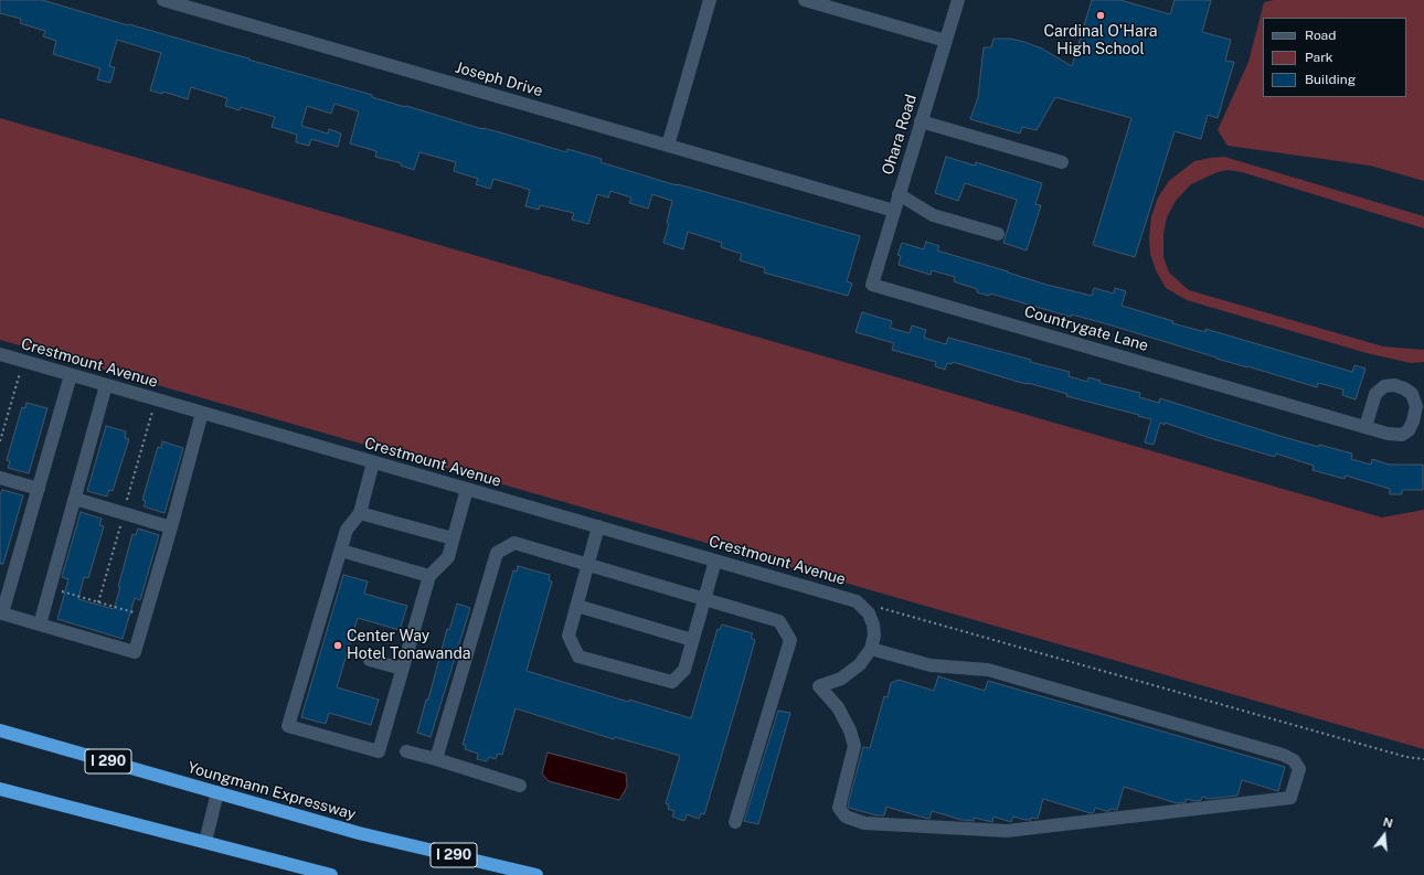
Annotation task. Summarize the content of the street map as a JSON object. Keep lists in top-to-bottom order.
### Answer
{
  "streets": {
    "highway": ["I 290", "Youngmann Expressway"],
    "street": [
      "Joseph Drive",
      "Ohara Road",
      "Countrygate Lane",
      "Crestmount Avenue"
    ]
  },
  "crossings": [
    ["Joseph Drive", "Ohara Road"],
    ["Joseph Drive", "Countrygate Lane"],
    ["Ohara Road", "Countrygate Lane"]
  ],
  "places": ["Cardinal O'Hara High School", "Center Way Hotel Tonawanda"],
  "legend": ["Road", "Park", "Building"],
  "north": "top"
}
